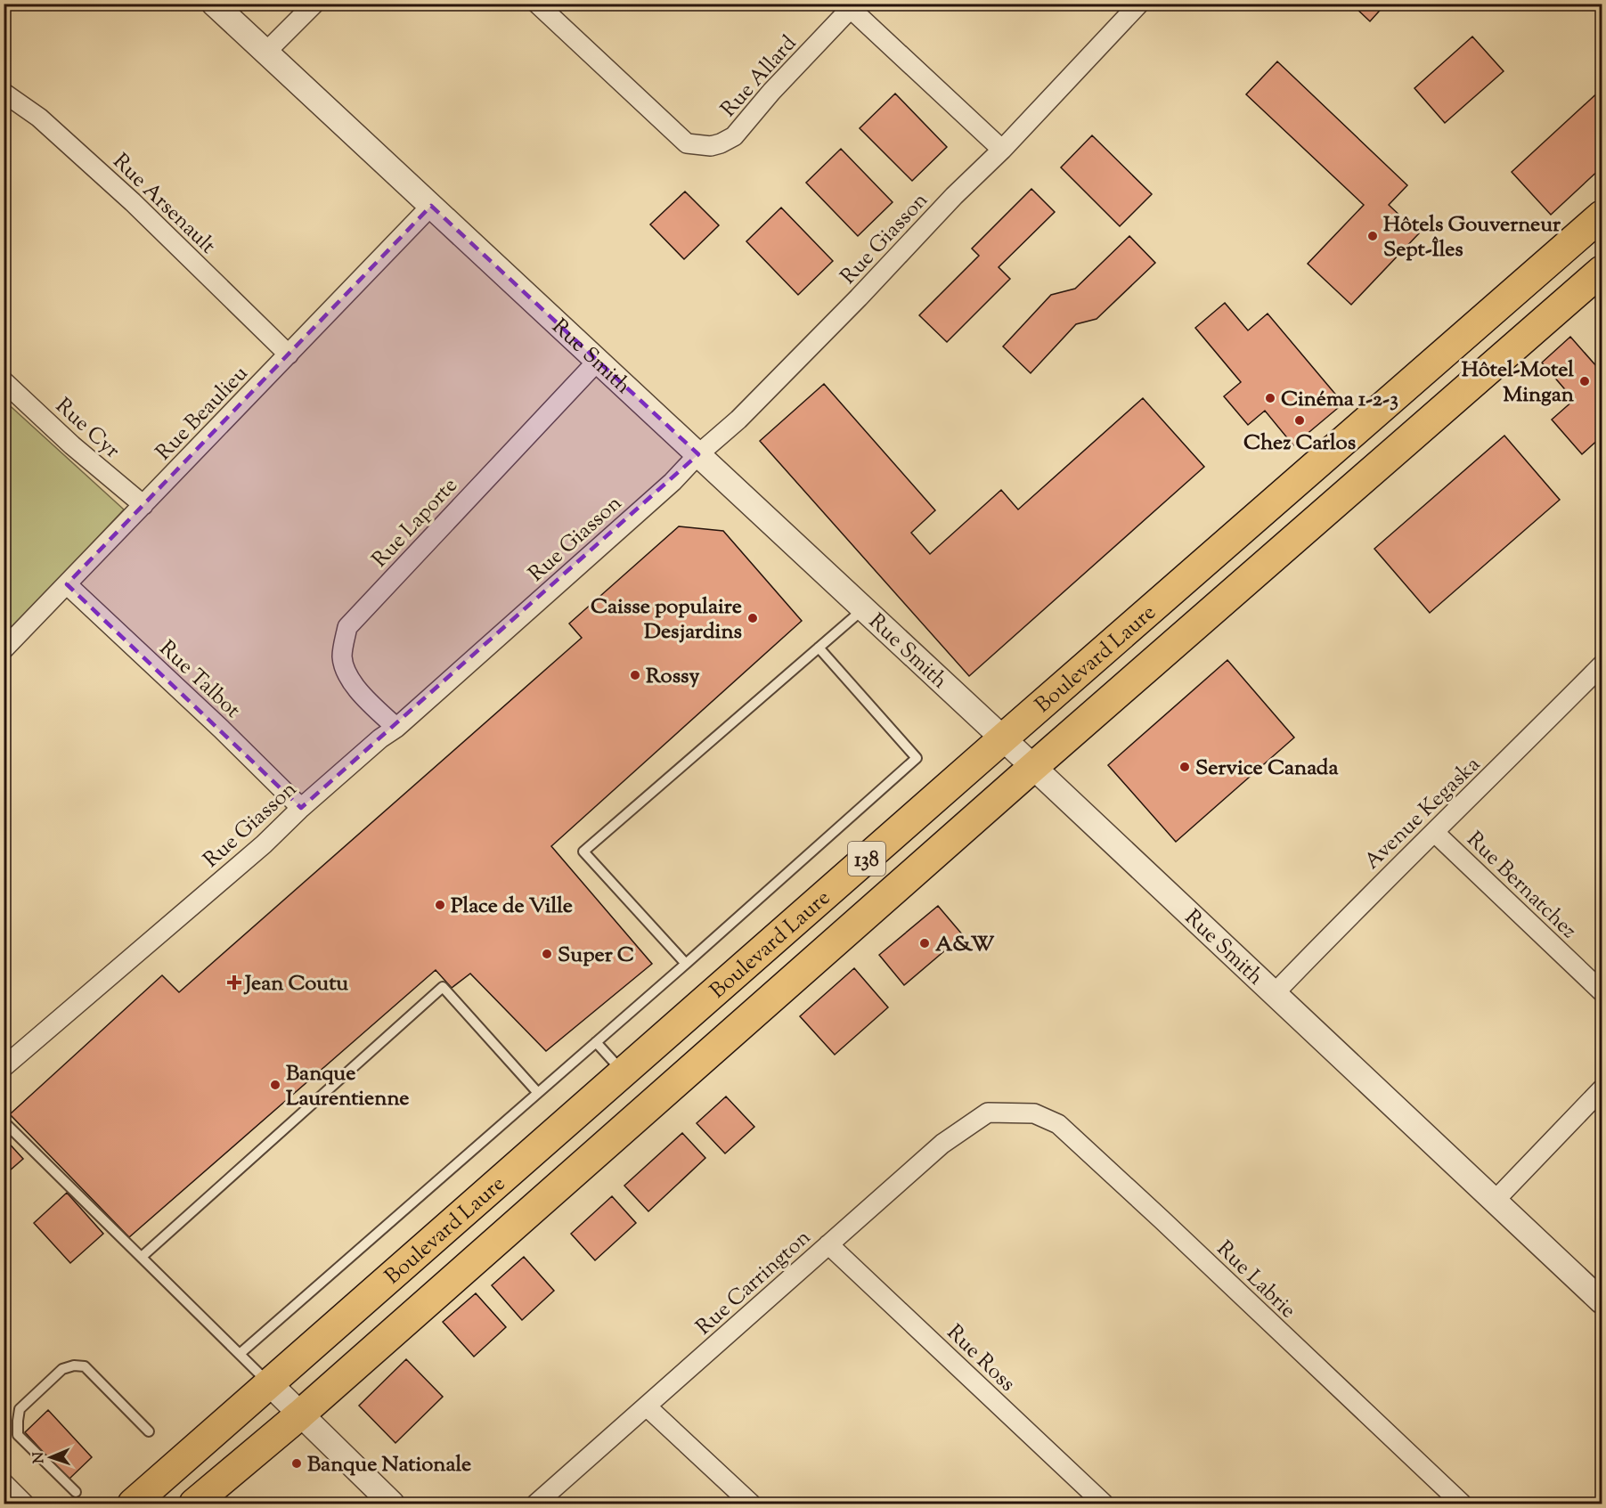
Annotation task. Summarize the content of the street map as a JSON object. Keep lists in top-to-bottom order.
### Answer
{
  "streets": {
    "highway": ["Boulevard Laure", "138"],
    "street": [
      "Rue Allard",
      "Rue Arsenault",
      "Rue Giasson",
      "Rue Smith",
      "Rue Beaulieu",
      "Rue Cyr",
      "Rue Laporte",
      "Rue Talbot",
      "Avenue Kegaska",
      "Rue Bernatchez",
      "Rue Labrie",
      "Rue Carrington",
      "Rue Ross"
    ]
  },
  "crossings": [
    ["Rue Arsenault", "Rue Beaulieu"],
    ["Rue Giasson", "Rue Smith"],
    ["Rue Giasson", "Rue Laporte"],
    ["Rue Giasson", "Rue Talbot"],
    ["Rue Smith", "Rue Beaulieu"],
    ["Rue Smith", "Rue Laporte"],
    ["Rue Smith", "Boulevard Laure"],
    ["Rue Smith", "Avenue Kegaska"],
    ["Rue Beaulieu", "Rue Cyr"],
    ["Rue Beaulieu", "Rue Talbot"],
    ["Avenue Kegaska", "Rue Bernatchez"],
    ["Rue Labrie", "Rue Carrington"],
    ["Rue Carrington", "Rue Ross"]
  ],
  "places": {
    "other": [
      "Hôtels Gouverneur Sept-Îles",
      "Hôtel-Motel Mingan",
      "Cinéma 1-2-3",
      "Chez Carlos",
      "Caisse populaire Desjardins",
      "Rossy",
      "Service Canada",
      "Place de Ville",
      "A&W",
      "Super C",
      "Banque Laurentienne",
      "Banque Nationale"
    ],
    "health": ["Jean Coutu"]
  },
  "north": "left"
}
